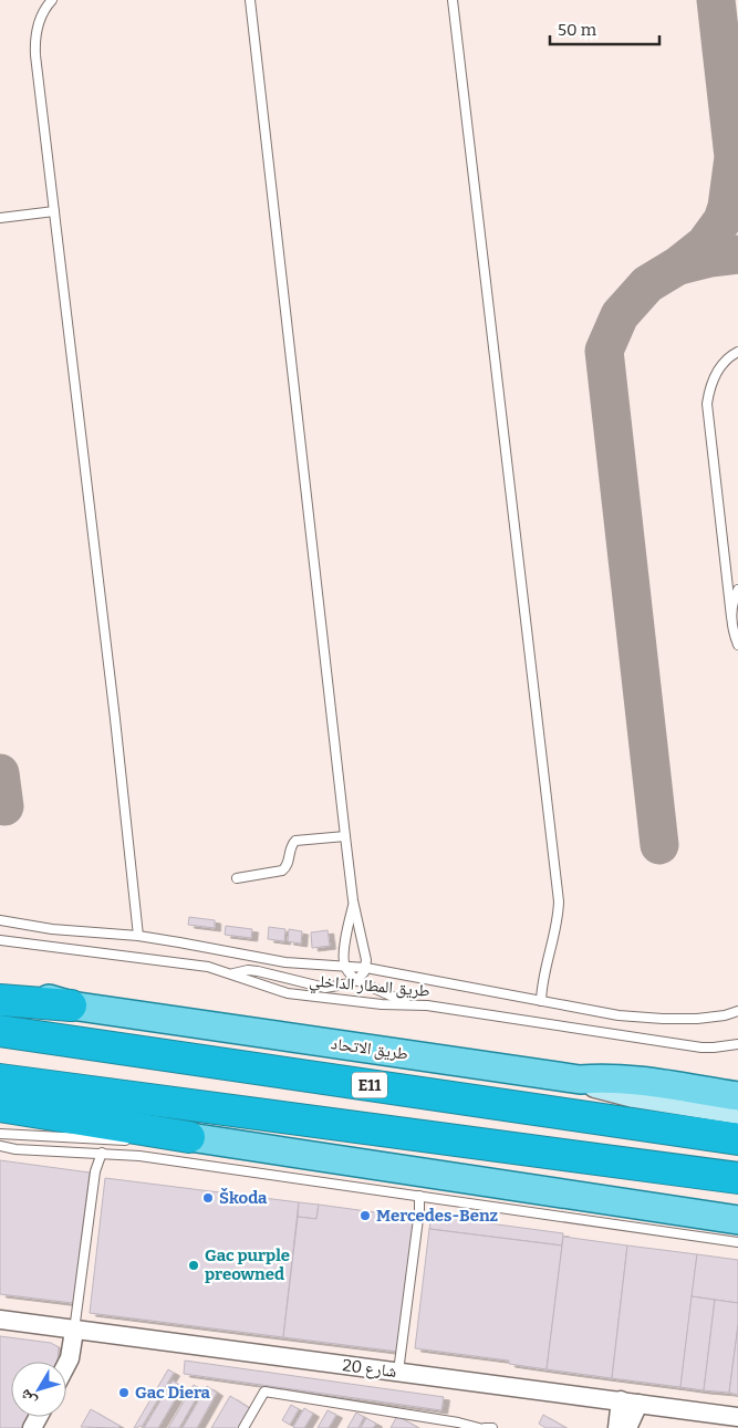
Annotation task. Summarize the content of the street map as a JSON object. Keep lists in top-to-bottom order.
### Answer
{
  "streets": {
    "highway": ["E11"],
    "main road": ["طريق الاتحاد"],
    "street": ["شارع 20"],
    "lane": ["طريق المطار الداخلي"]
  },
  "places": [
    "Škoda",
    "Mercedes-Benz",
    "Gac purple preowned",
    "Gac Diera"
  ],
  "scale_bar": "50 m",
  "north": "bottom left"
}
